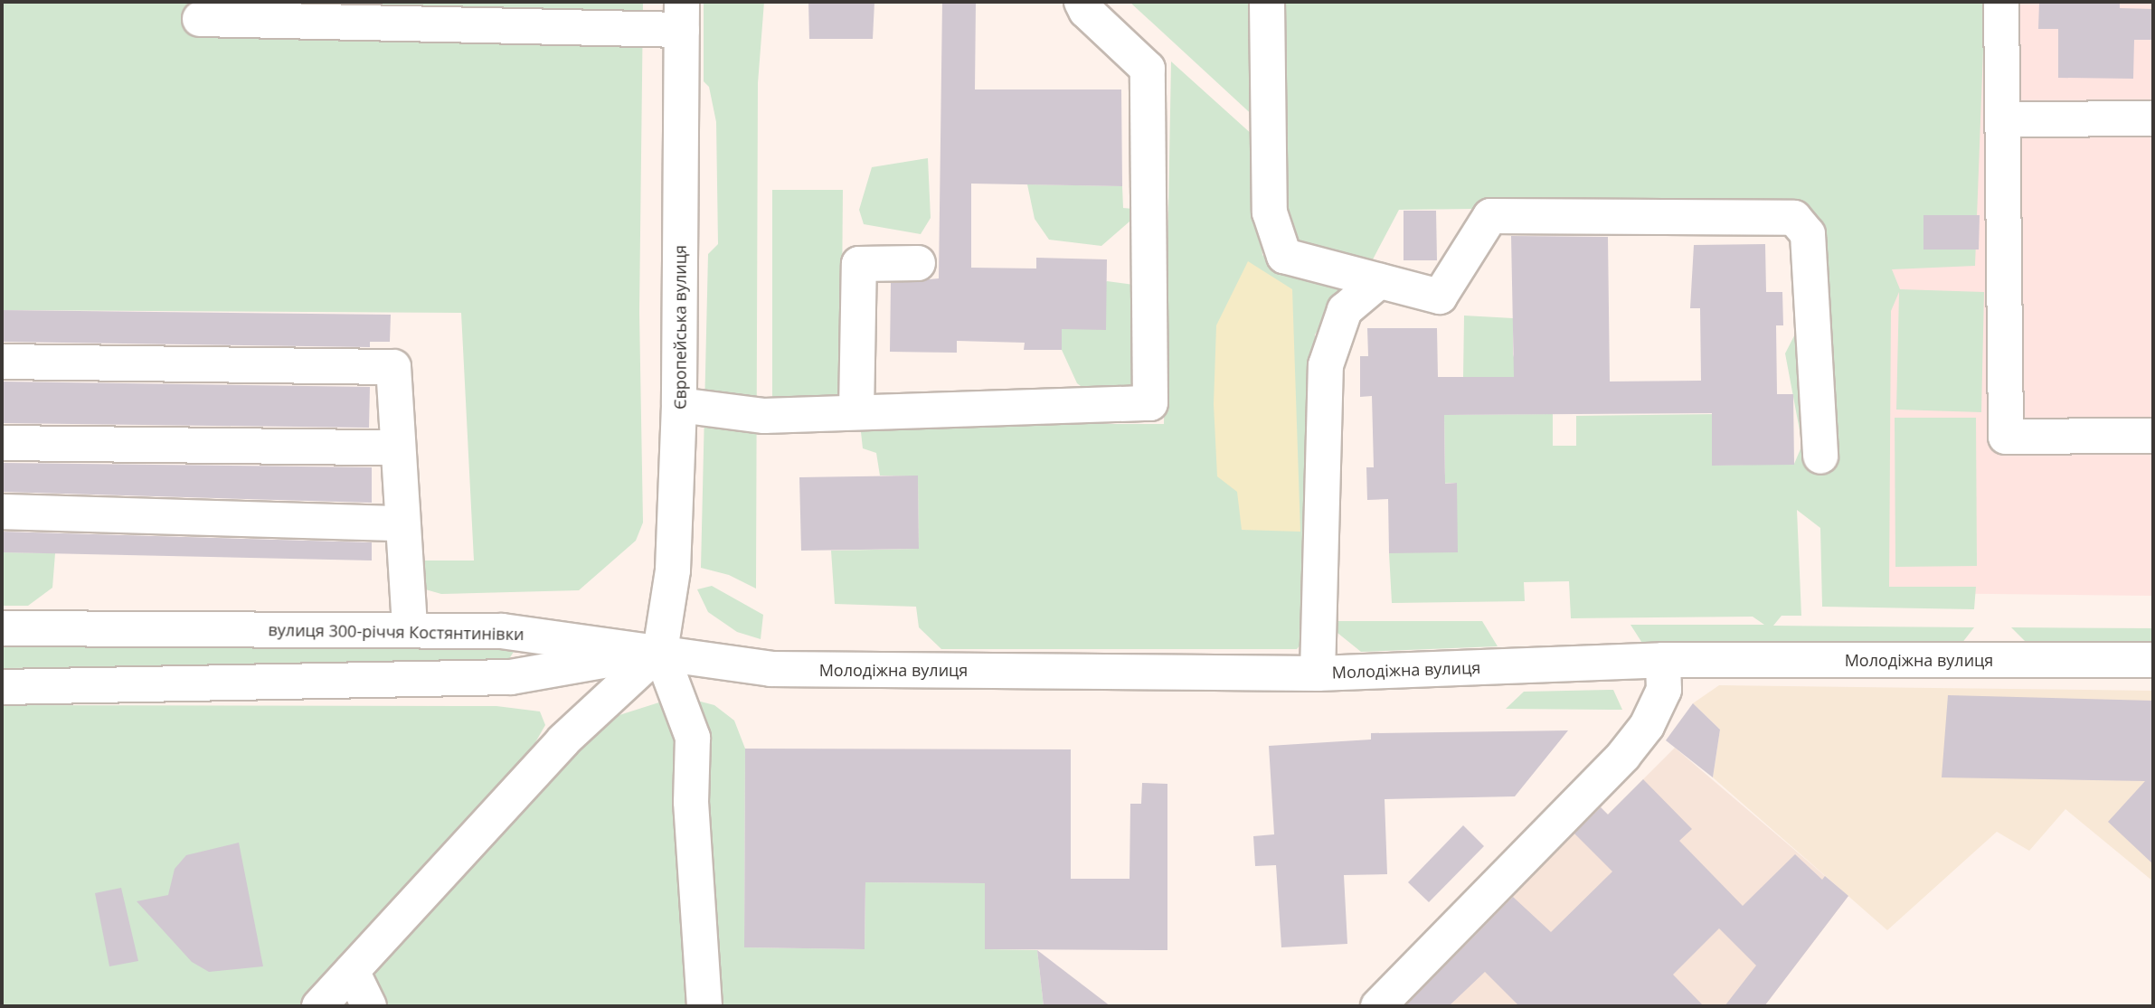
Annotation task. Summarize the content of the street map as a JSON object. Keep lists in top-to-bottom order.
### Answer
{
  "streets": {
    "street": ["Європейська вулиця", "вулиця 300-річчя Костянтинівки", "Молодіжна вулиця"]
  },
  "crossings": [
    ["Європейська вулиця", "вулиця 300-річчя Костянтинівки"],
    ["Європейська вулиця", "Молодіжна вулиця"],
    ["вулиця 300-річчя Костянтинівки", "Молодіжна вулиця"]
  ]
}
